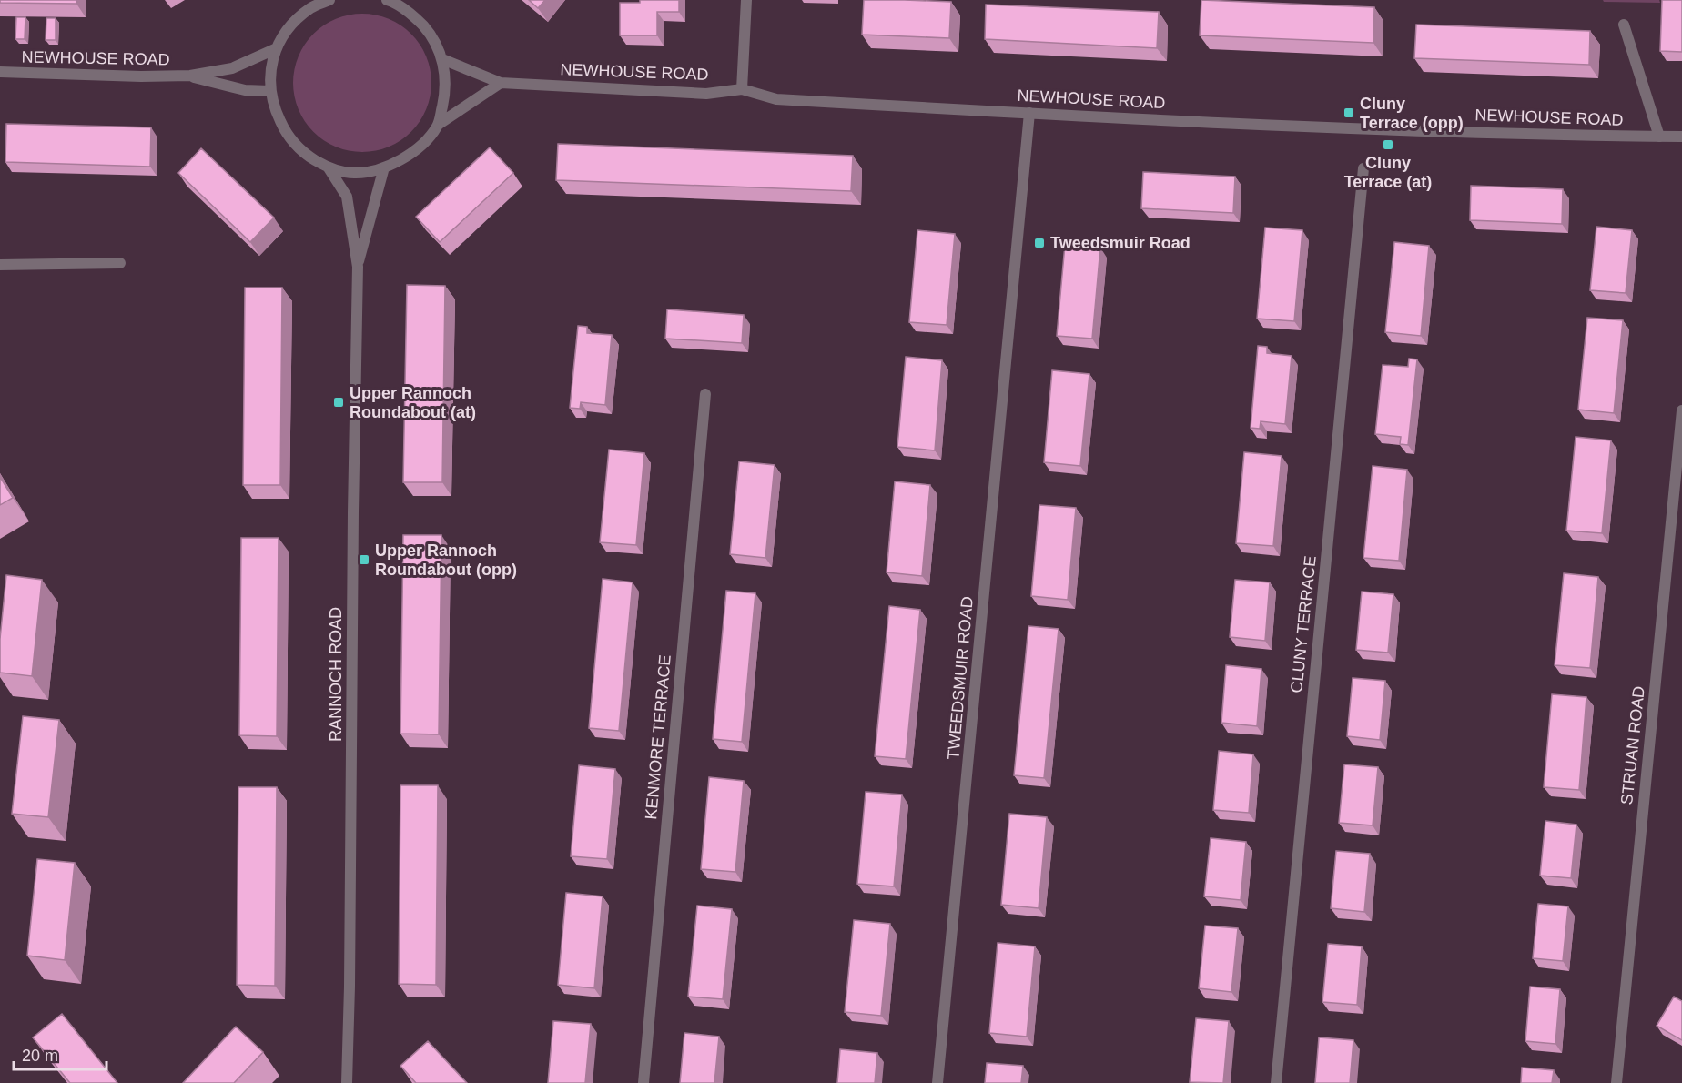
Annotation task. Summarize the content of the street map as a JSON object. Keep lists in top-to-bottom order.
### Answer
{
  "streets": {
    "street": [
      "NEWHOUSE ROAD",
      "CLUNY TERRACE",
      "RANNOCH ROAD",
      "TWEEDSMUIR ROAD",
      "KENMORE TERRACE",
      "STRUAN ROAD"
    ]
  },
  "crossings": [
    ["NEWHOUSE ROAD", "TWEEDSMUIR ROAD"]
  ],
  "places": {
    "transit": [
      "Cluny Terrace (opp)",
      "Cluny Terrace (at)",
      "Tweedsmuir Road",
      "Upper Rannoch Roundabout (at)",
      "Upper Rannoch Roundabout (opp)"
    ]
  },
  "scale_bar": "20 m"
}
